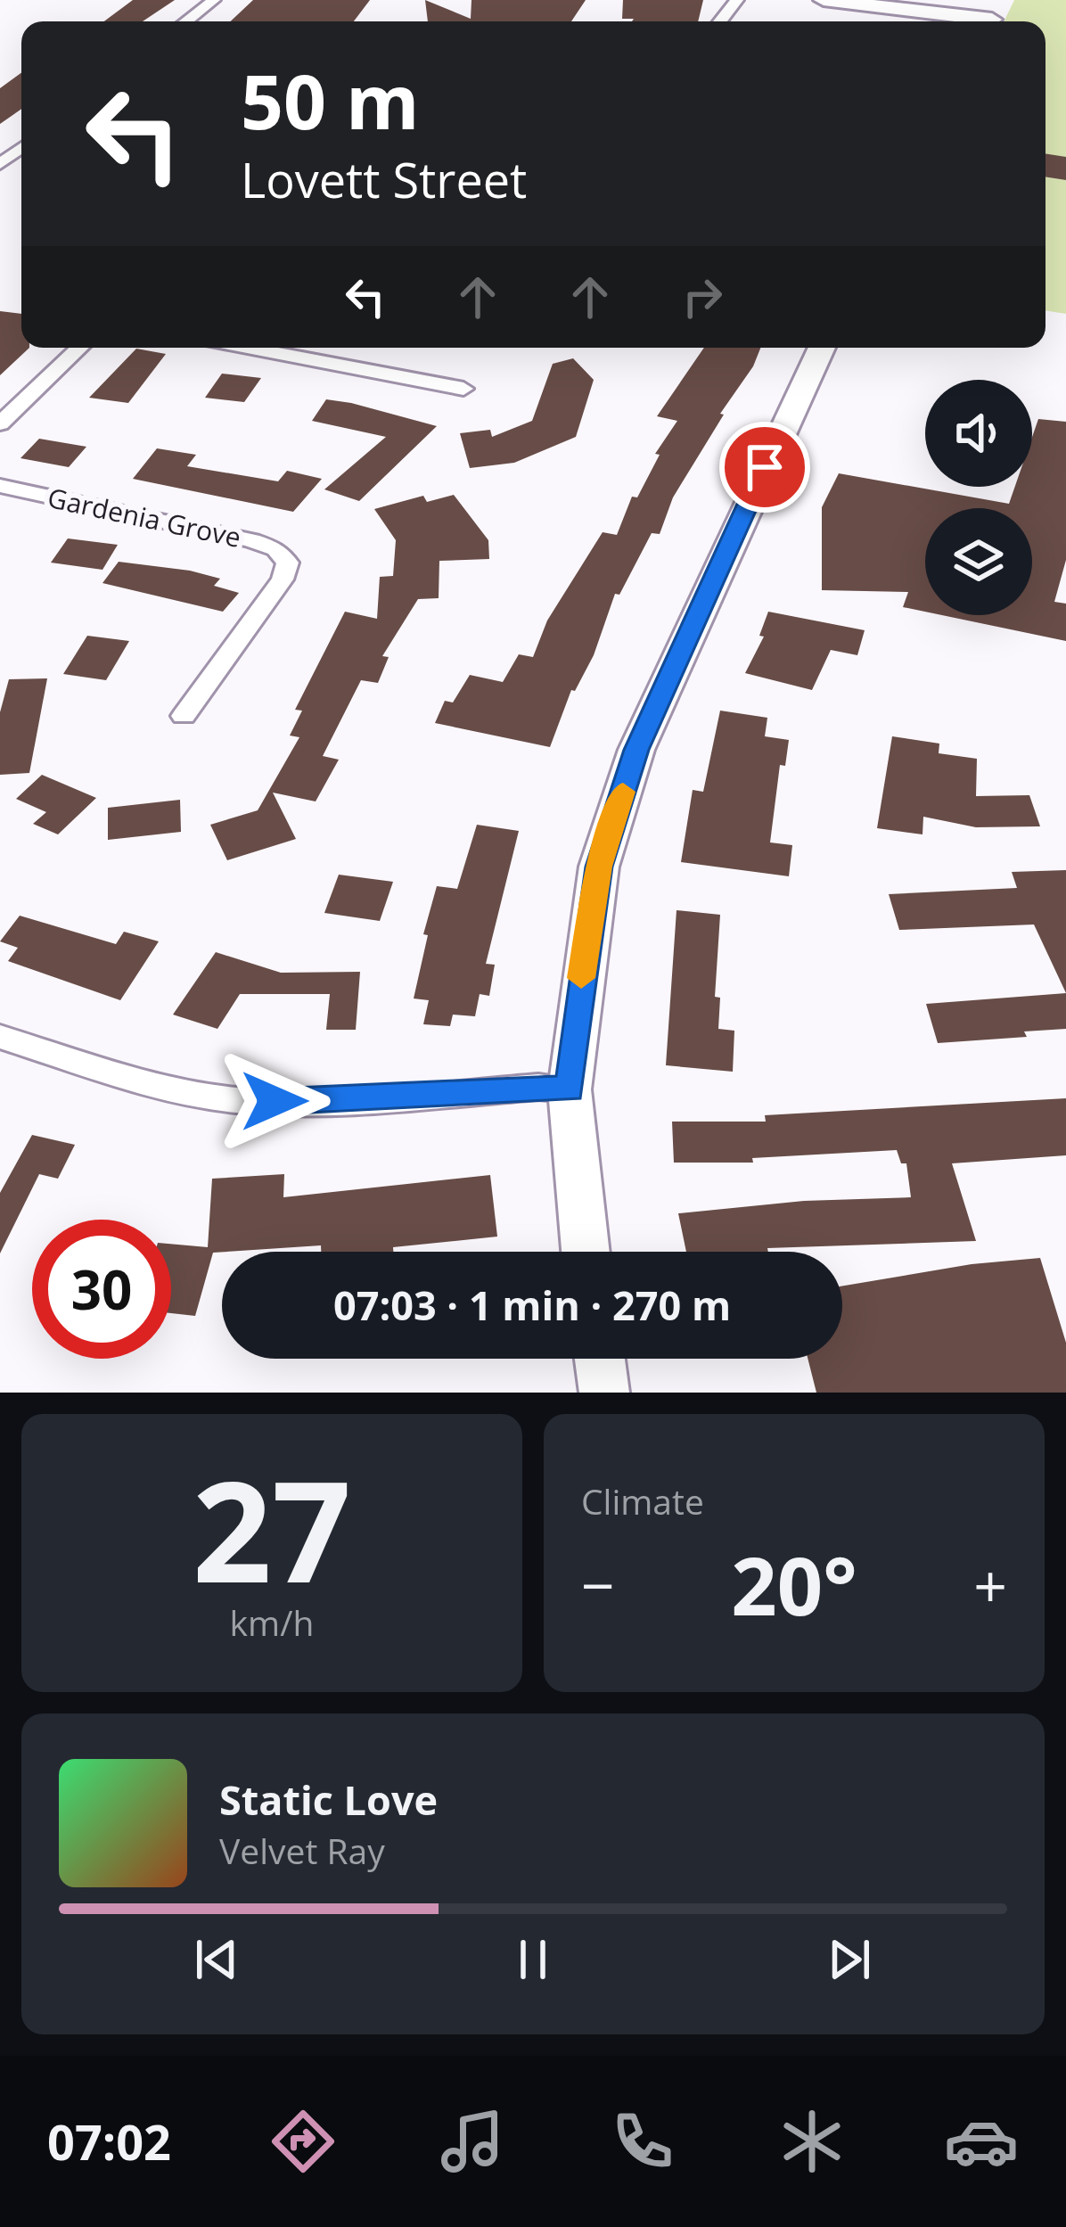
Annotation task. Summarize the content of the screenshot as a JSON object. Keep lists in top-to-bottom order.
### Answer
{
  "streets": {
    "street": ["Gardenia Grove"]
  },
  "page": {
    "turn": ["50 m", "Lovett Street"],
    "limit": "30",
    "trip": "07:03 · 1 min · 270 m",
    "tile": [
      ["27", "km/h"],
      "Climate"
    ],
    "heat": ["−", "20°", "+"],
    "song": ["Static Love", "Velvet Ray"],
    "tabs": "07:02"
  }
}
